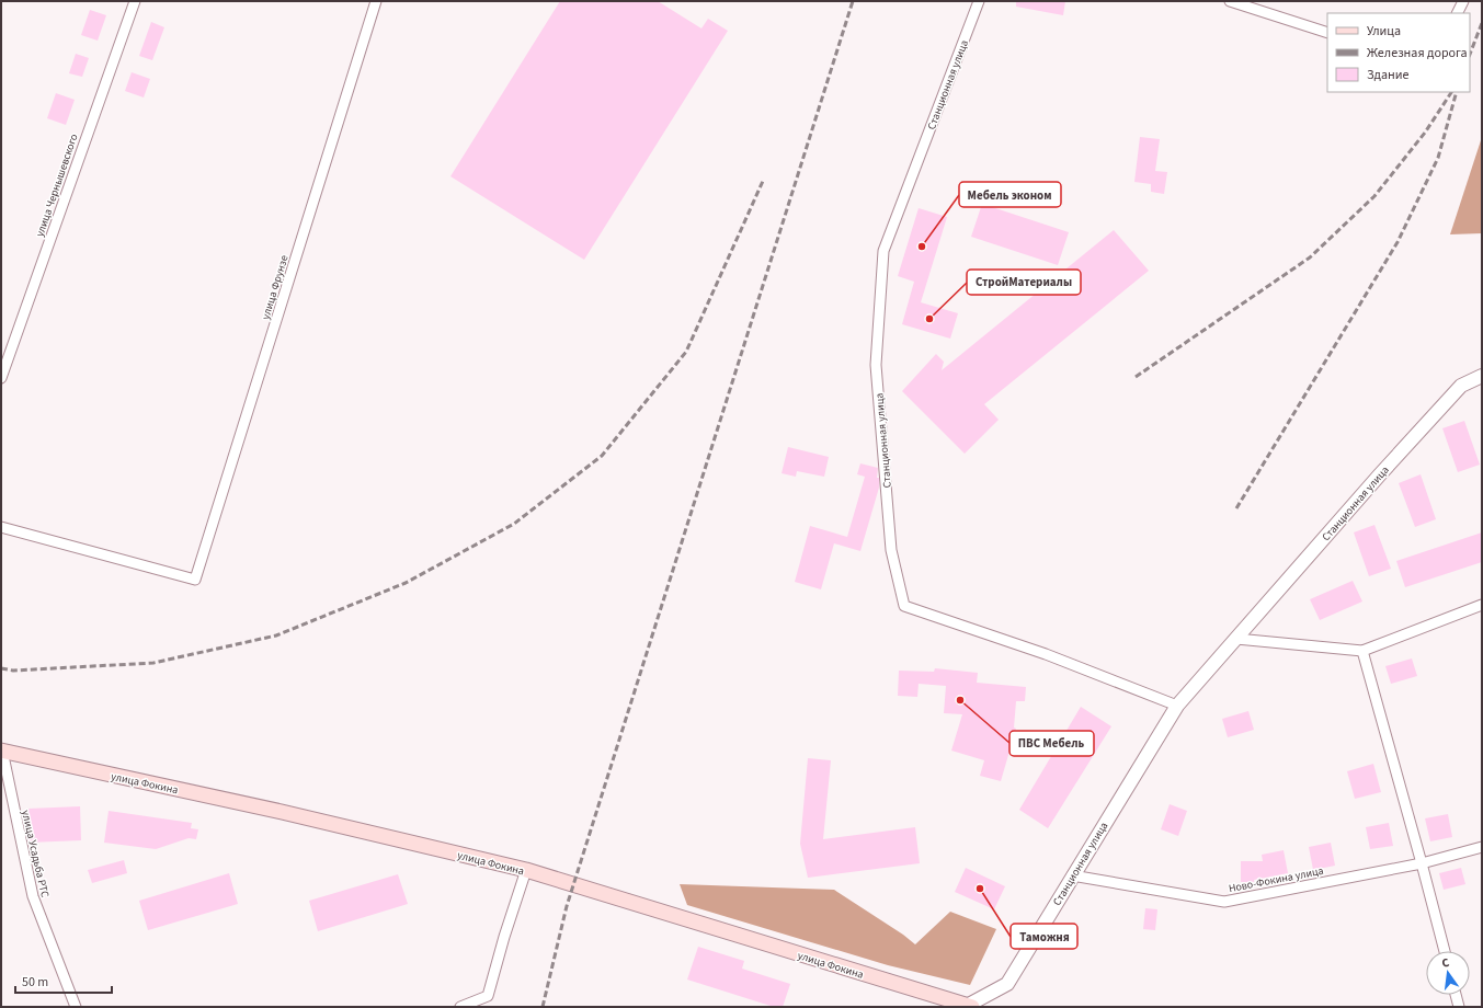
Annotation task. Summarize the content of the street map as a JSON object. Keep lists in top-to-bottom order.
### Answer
{
  "streets": {
    "main road": ["улица Фокина"],
    "street": [
      "Станционная улица",
      "улица Чернышевского",
      "улица Фрунзе",
      "улица Усадьба РТС",
      "Ново-Фокина улица"
    ]
  },
  "crossings": [
    ["Станционная улица", "улица Фокина"],
    ["Станционная улица", "Ново-Фокина улица"],
    ["улица Фокина", "улица Усадьба РТС"]
  ],
  "places": [
    "Мебель эконом",
    "СтройМатериалы",
    "ПВС Мебель",
    "Таможня"
  ],
  "legend": ["Улица", "Железная дорога", "Здание"],
  "scale_bar": "50 m",
  "north": "top"
}
